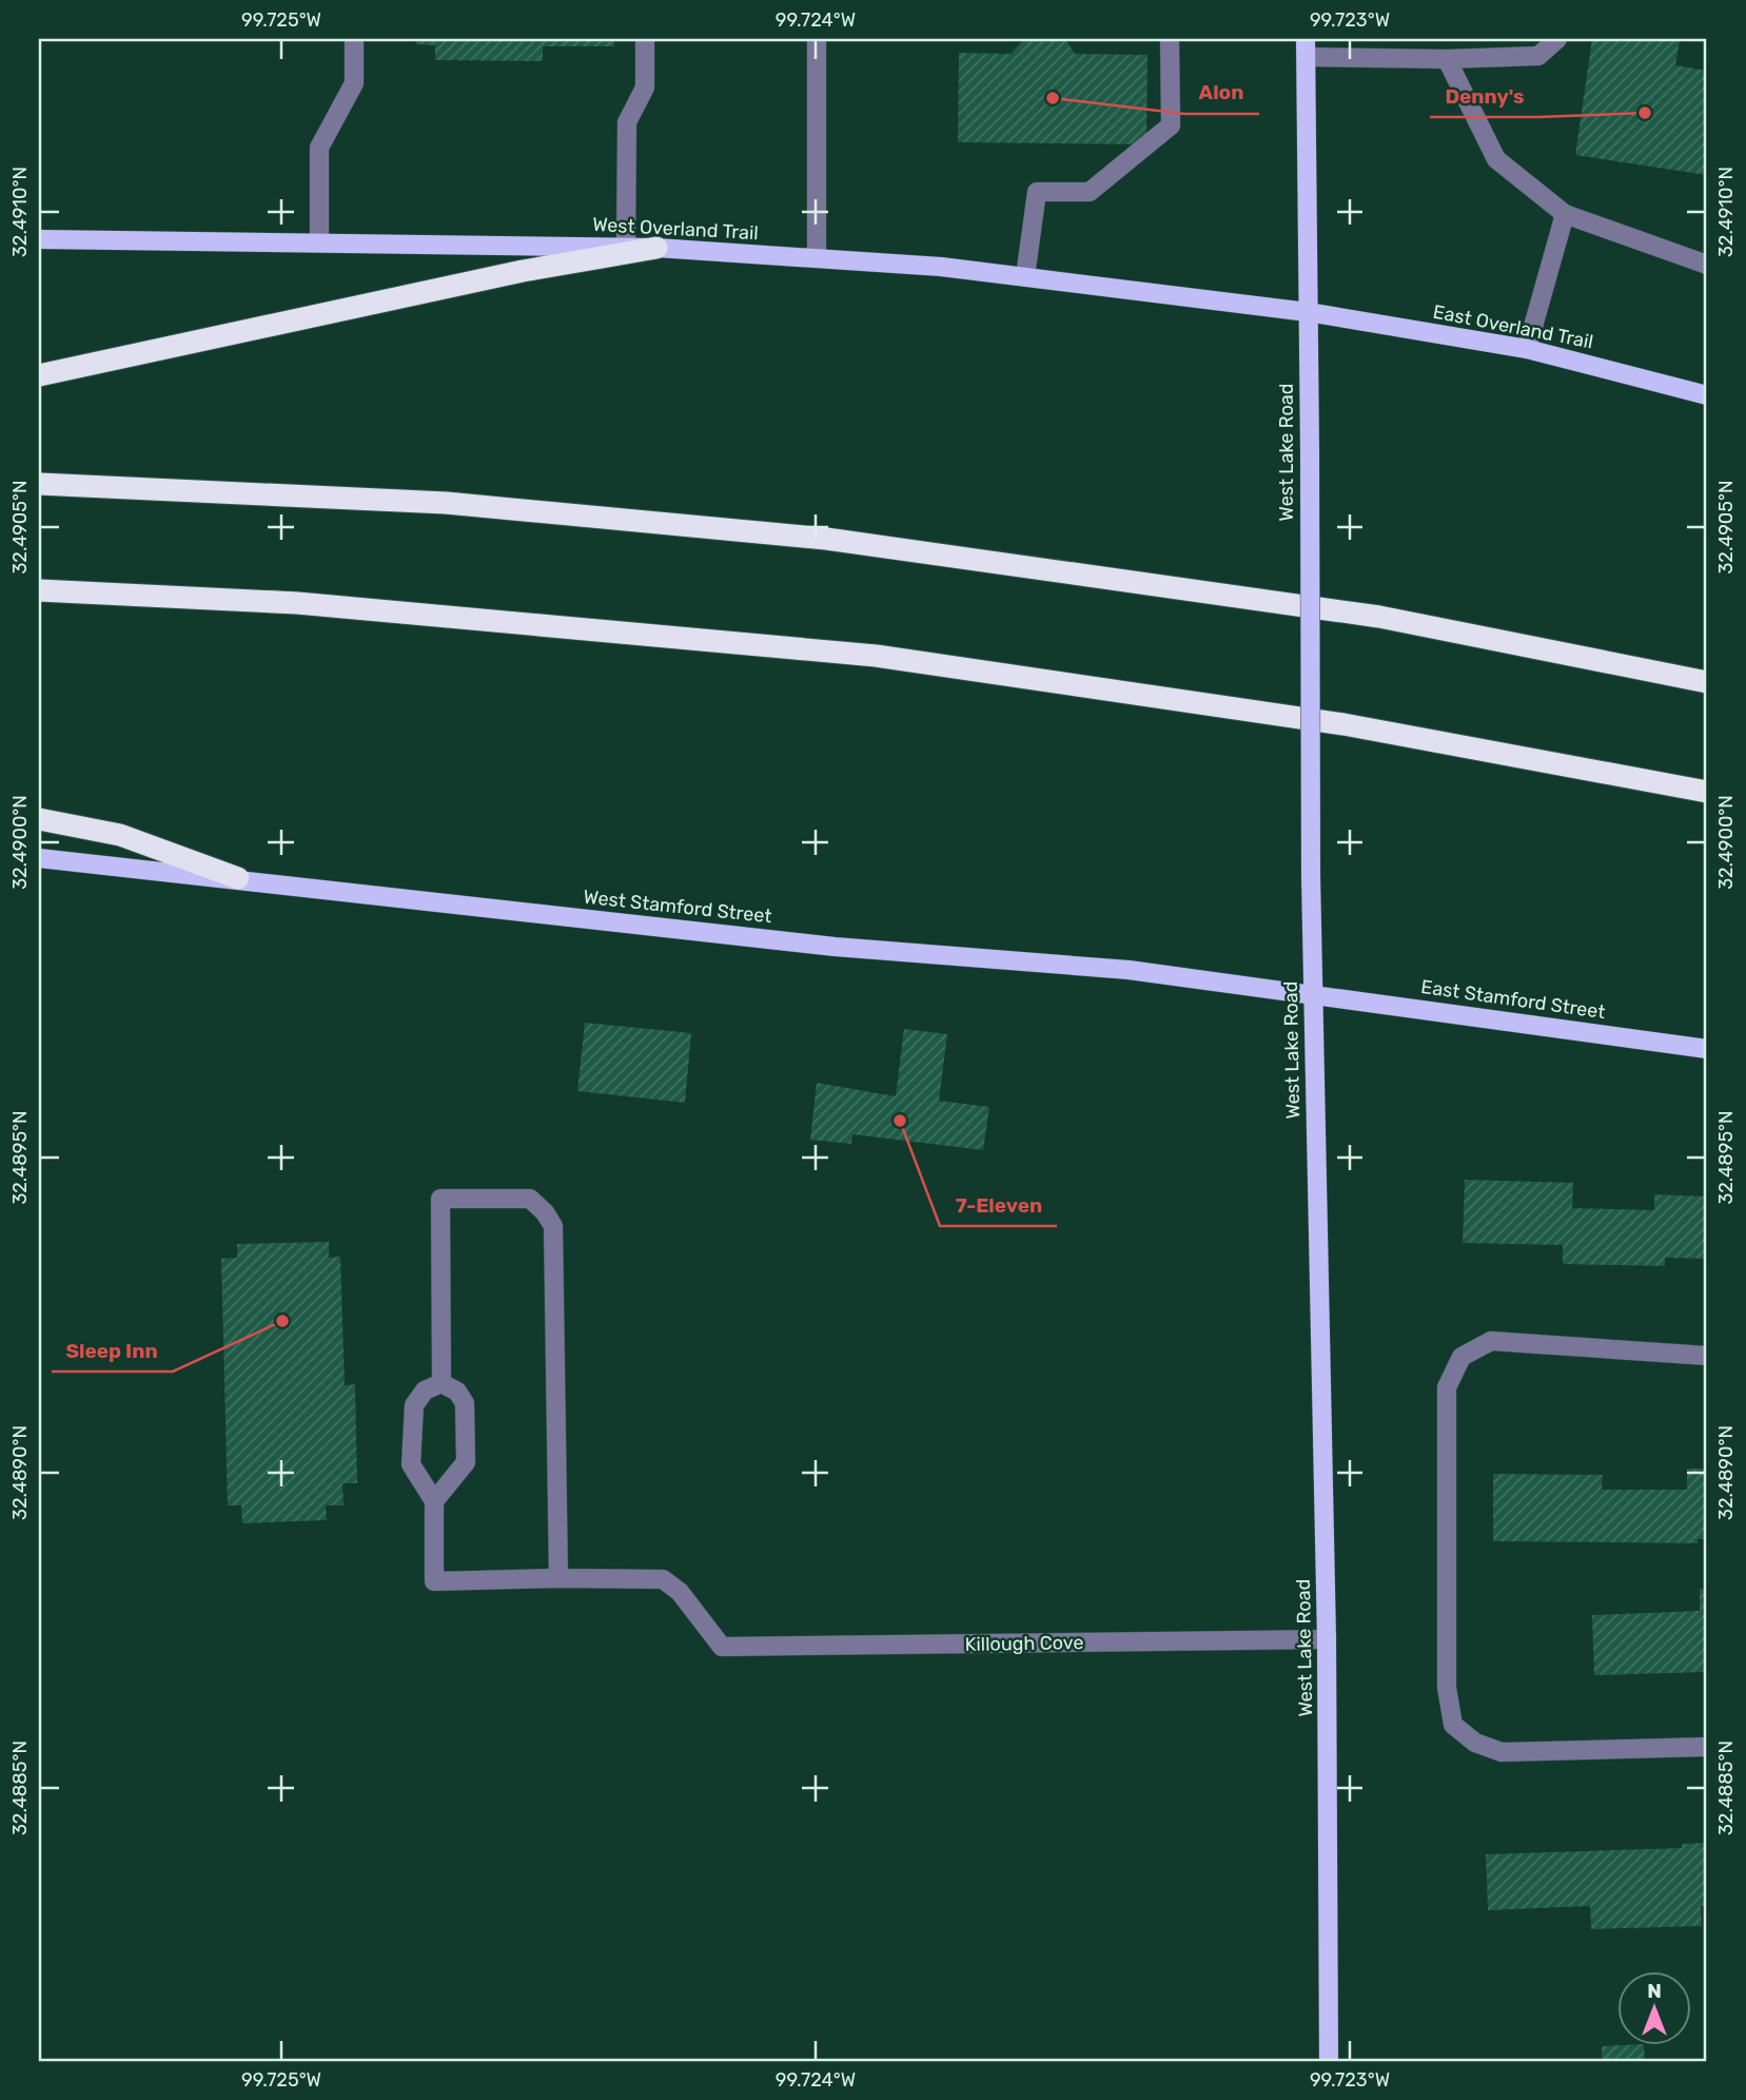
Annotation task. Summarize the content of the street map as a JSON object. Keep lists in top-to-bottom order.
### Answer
{
  "streets": {
    "main road": [
      "West Overland Trail",
      "East Overland Trail",
      "West Lake Road",
      "West Stamford Street",
      "East Stamford Street"
    ],
    "street": ["Killough Cove"]
  },
  "crossings": [
    ["West Overland Trail", "East Overland Trail"],
    ["West Overland Trail", "West Lake Road"],
    ["East Overland Trail", "West Lake Road"],
    ["West Lake Road", "West Stamford Street"],
    ["West Lake Road", "East Stamford Street"],
    ["West Lake Road", "Killough Cove"],
    ["West Stamford Street", "East Stamford Street"]
  ],
  "places": [
    "Alon",
    "Denny's",
    "7-Eleven",
    "Sleep Inn"
  ],
  "north": "top",
  "coordinates": [
    "99.725°W",
    "99.724°W",
    "99.723°W",
    "32.4910°N",
    "32.4905°N",
    "32.4900°N",
    "32.4895°N",
    "32.4890°N",
    "32.4885°N"
  ]
}
